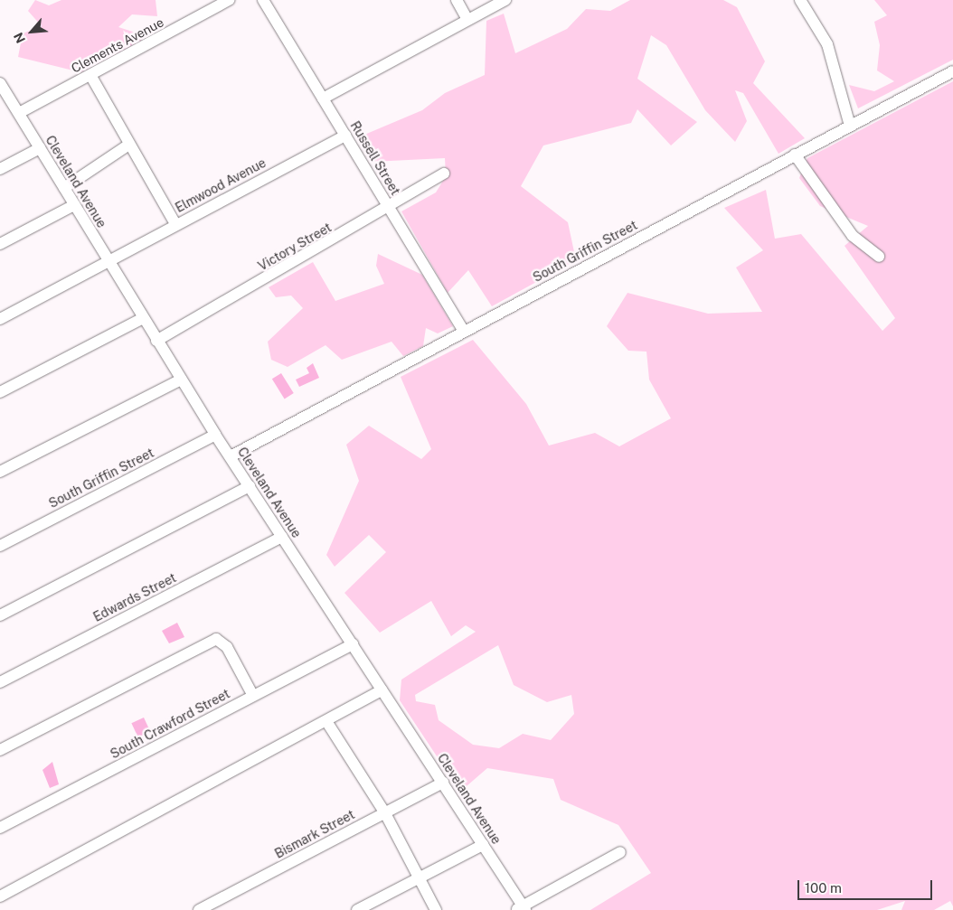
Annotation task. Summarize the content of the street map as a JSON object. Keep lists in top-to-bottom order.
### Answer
{
  "streets": {
    "street": [
      "Clements Avenue",
      "Russell Street",
      "Cleveland Avenue",
      "Elmwood Avenue",
      "Victory Street",
      "South Griffin Street",
      "Edwards Street",
      "South Crawford Street",
      "Bismark Street"
    ]
  },
  "crossings": [
    ["Clements Avenue", "Cleveland Avenue"],
    ["Russell Street", "Elmwood Avenue"],
    ["Russell Street", "Victory Street"],
    ["Russell Street", "South Griffin Street"],
    ["Cleveland Avenue", "Elmwood Avenue"],
    ["Cleveland Avenue", "Victory Street"],
    ["Cleveland Avenue", "South Griffin Street"],
    ["Cleveland Avenue", "Edwards Street"],
    ["Cleveland Avenue", "South Crawford Street"],
    ["Cleveland Avenue", "Bismark Street"]
  ],
  "scale_bar": "100 m",
  "north": "bottom left"
}
